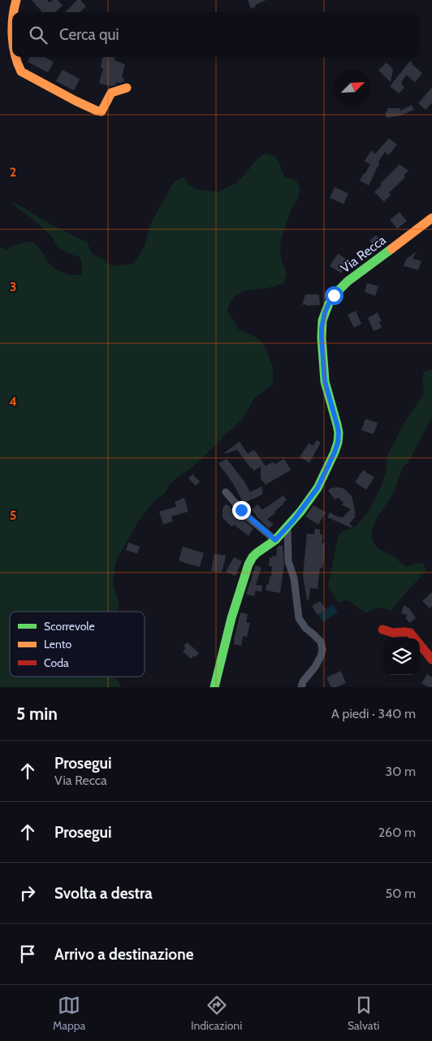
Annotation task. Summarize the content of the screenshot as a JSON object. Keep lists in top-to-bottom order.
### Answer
{
  "streets": {
    "street": ["Via Recca"]
  },
  "legend": ["Scorrevole", "Lento", "Coda"],
  "north": "top right",
  "page": {
    "search": "Cerca qui",
    "heading": ["5 min", "A piedi · 340 m"],
    "list": [
      ["Prosegui", "Via Recca", "30 m"],
      ["Prosegui", "260 m"],
      ["Svolta a destra", "50 m"],
      "Arrivo a destinazione"
    ],
    "nav": ["Mappa", "Indicazioni", "Salvati"]
  },
  "grid": {
    "rows": [
      "2",
      "3",
      "4",
      "5"
    ]
  }
}
